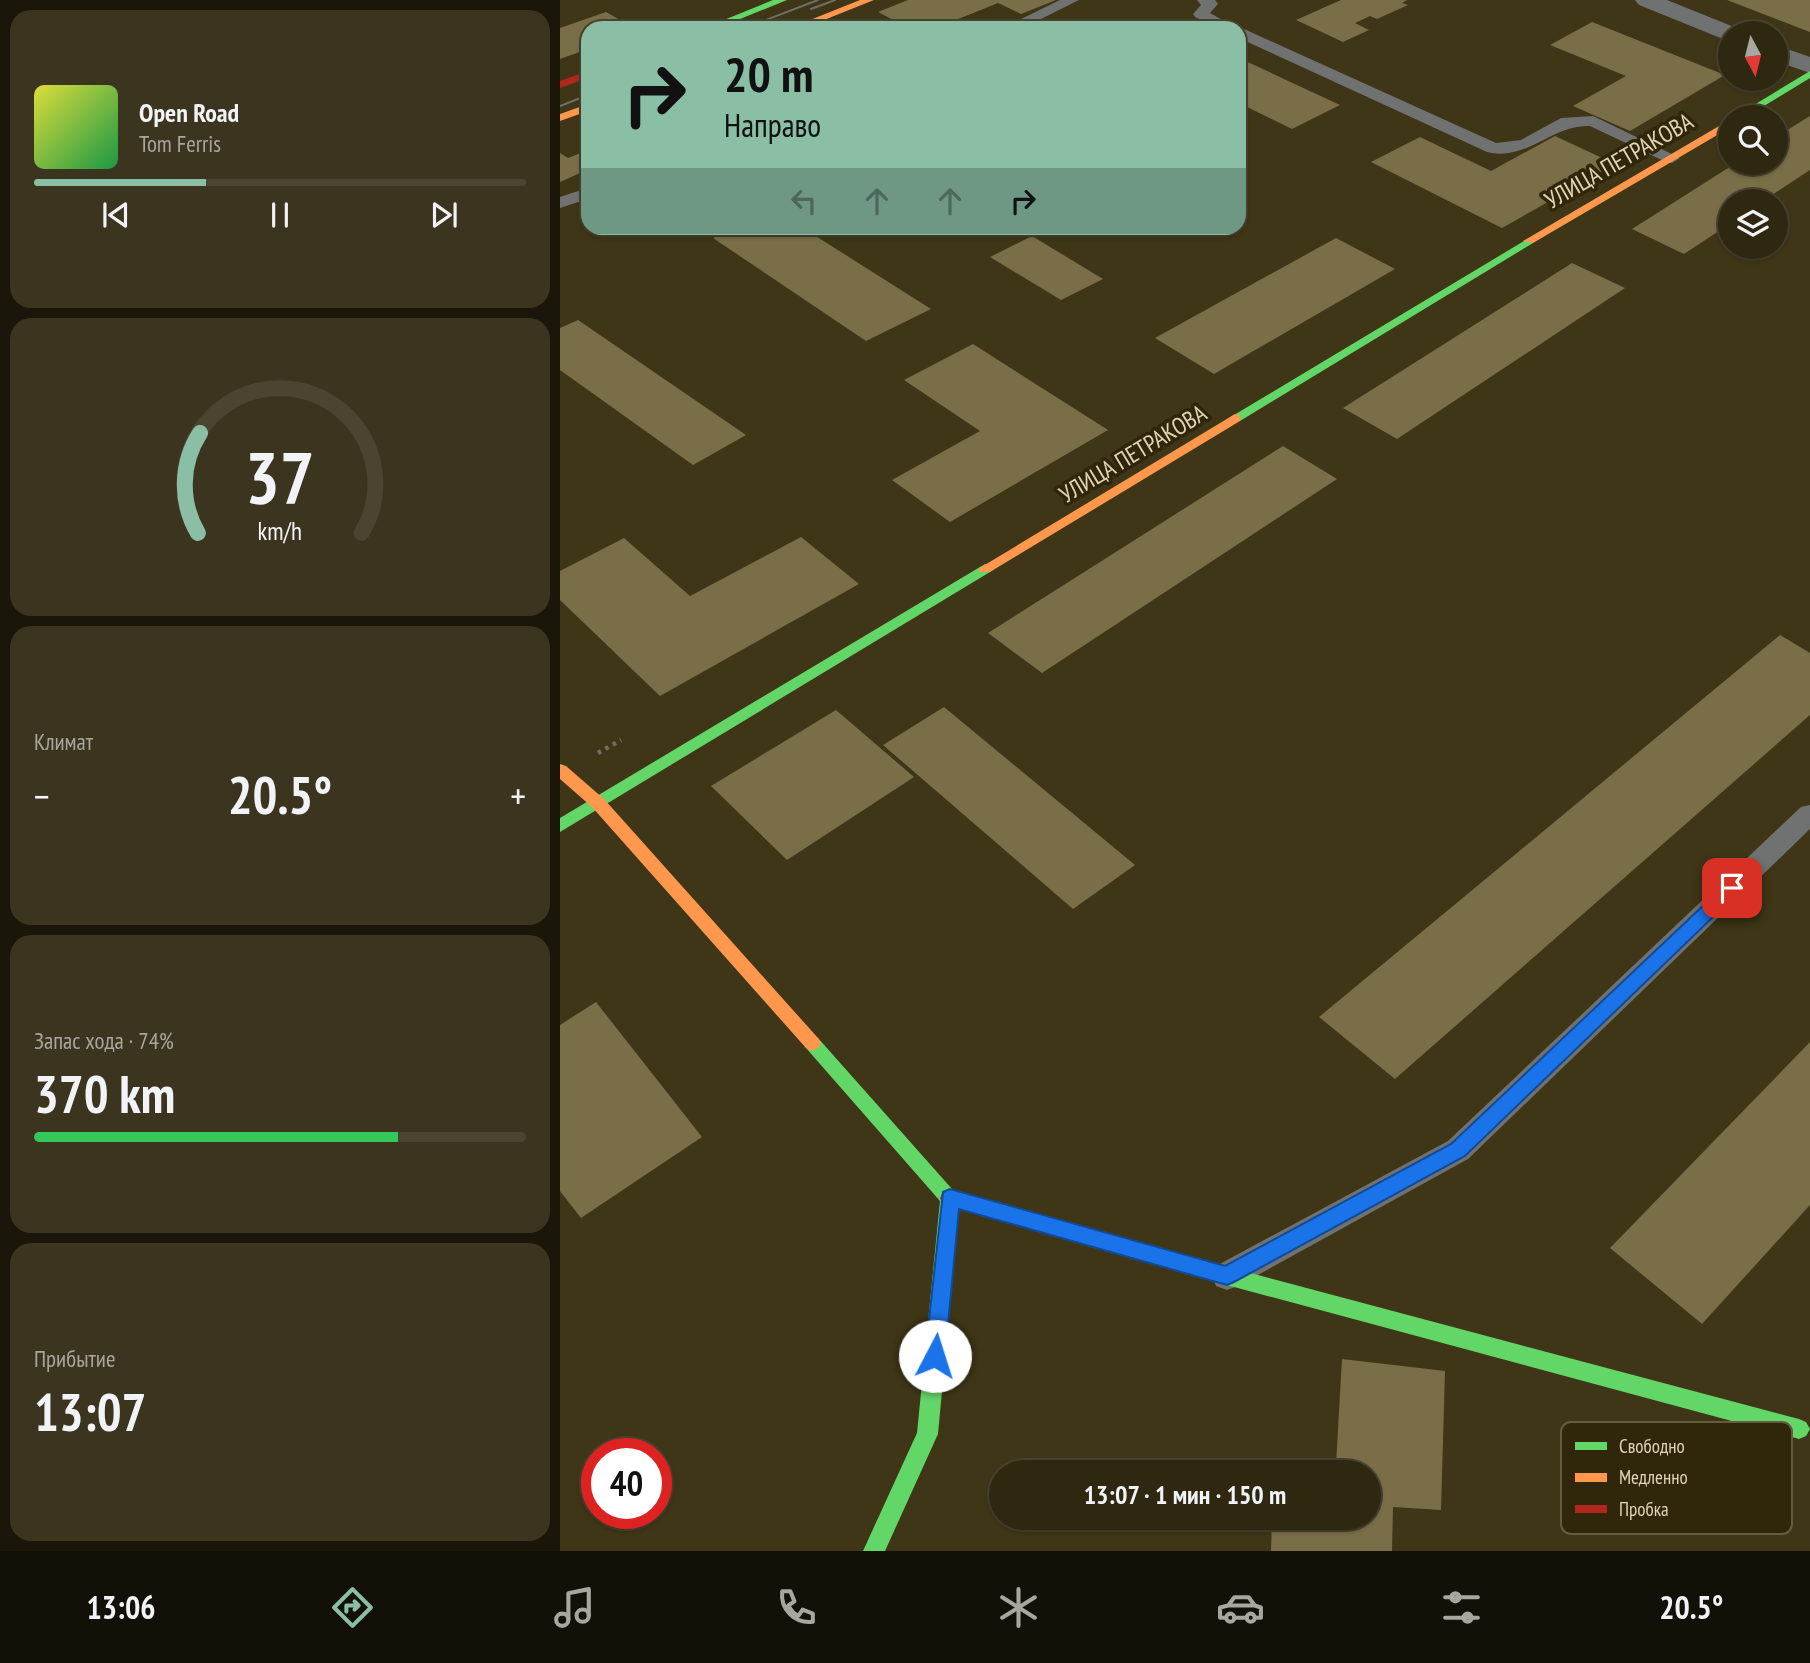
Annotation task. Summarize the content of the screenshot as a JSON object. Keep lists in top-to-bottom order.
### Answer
{
  "streets": {
    "street": ["УЛИЦА ПЕТРАКОВА"]
  },
  "legend": ["Свободно", "Медленно", "Пробка"],
  "north": "bottom",
  "page": {
    "turn": ["20 m", "Направо"],
    "song": ["Open Road", "Tom Ferris"],
    "tile": [
      "Климат",
      ["Запас хода · 74%", "370 km"],
      ["Прибытие", "13:07"]
    ],
    "heat": ["−", "20.5°", "+"],
    "limit": "40",
    "trip": "13:07 · 1 мин · 150 m",
    "tabs": ["13:06", "20.5°"],
    "gauge": ["37", "km/h"]
  }
}
